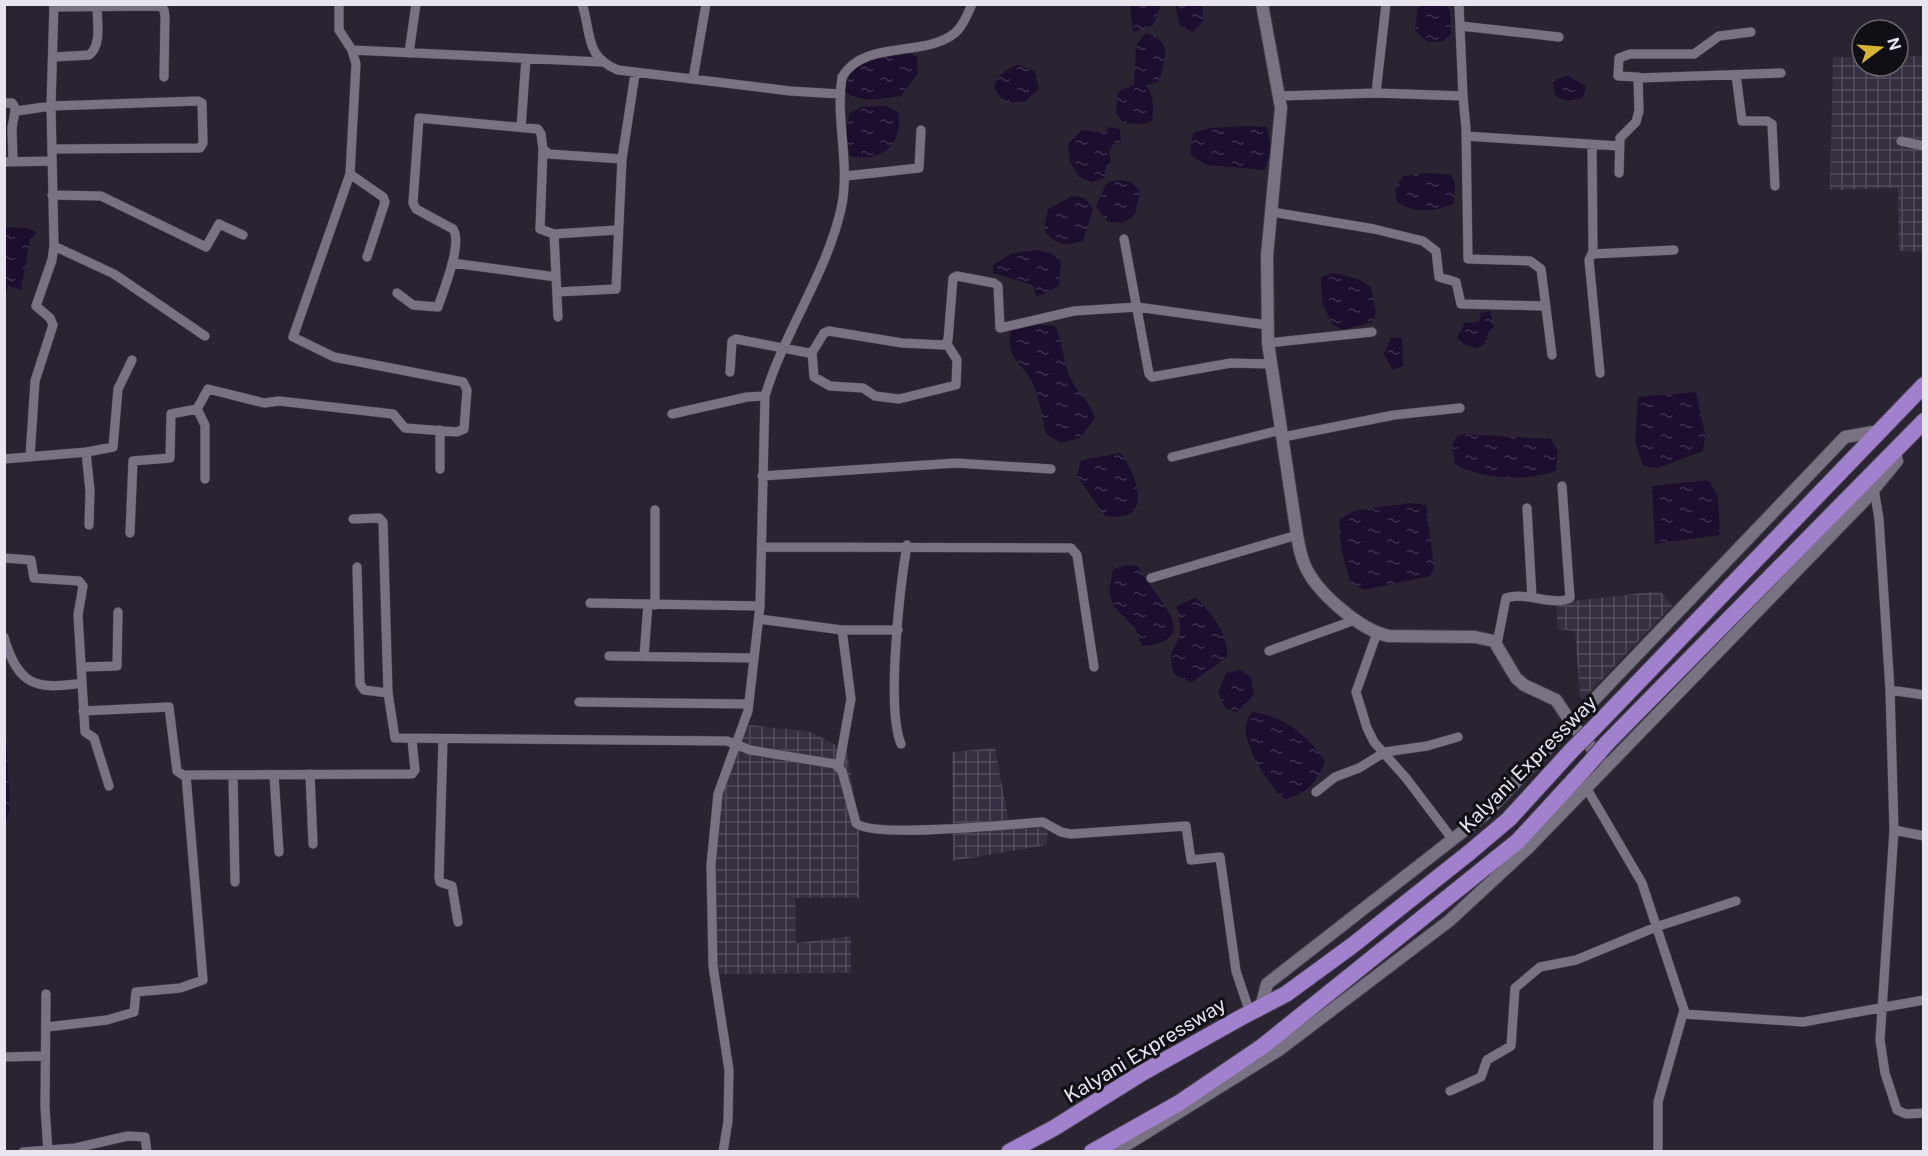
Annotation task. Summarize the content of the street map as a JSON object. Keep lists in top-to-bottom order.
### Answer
{
  "streets": {
    "highway": ["Kalyani Expressway"]
  },
  "north": "right"
}
